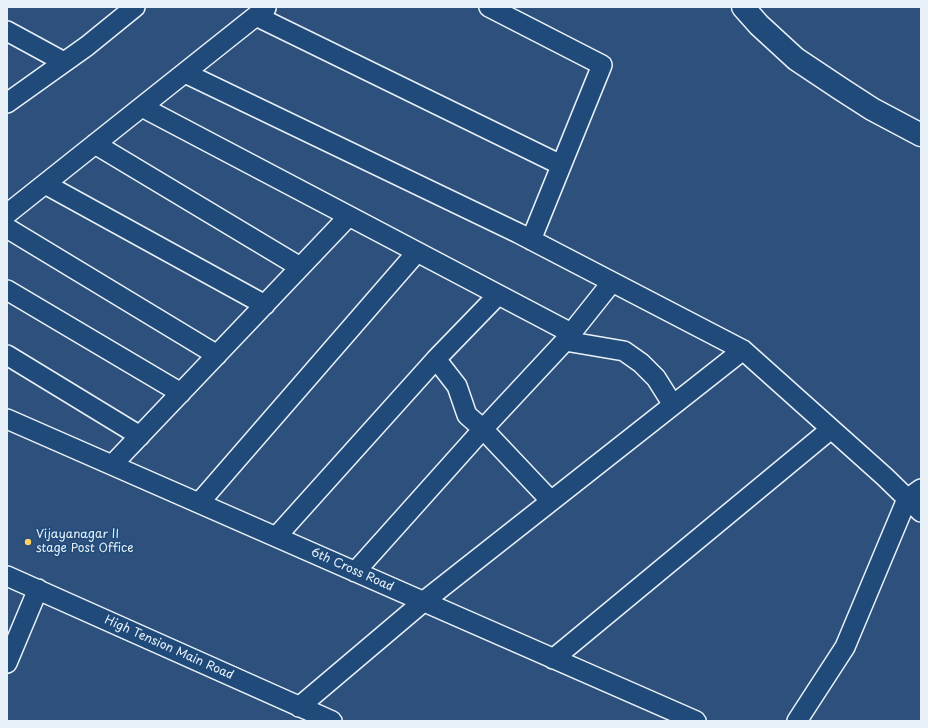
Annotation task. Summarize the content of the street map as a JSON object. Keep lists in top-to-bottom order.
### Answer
{
  "streets": {
    "street": ["6th Cross Road", "High Tension Main Road"]
  },
  "places": ["Vijayanagar II stage Post Office"]
}
